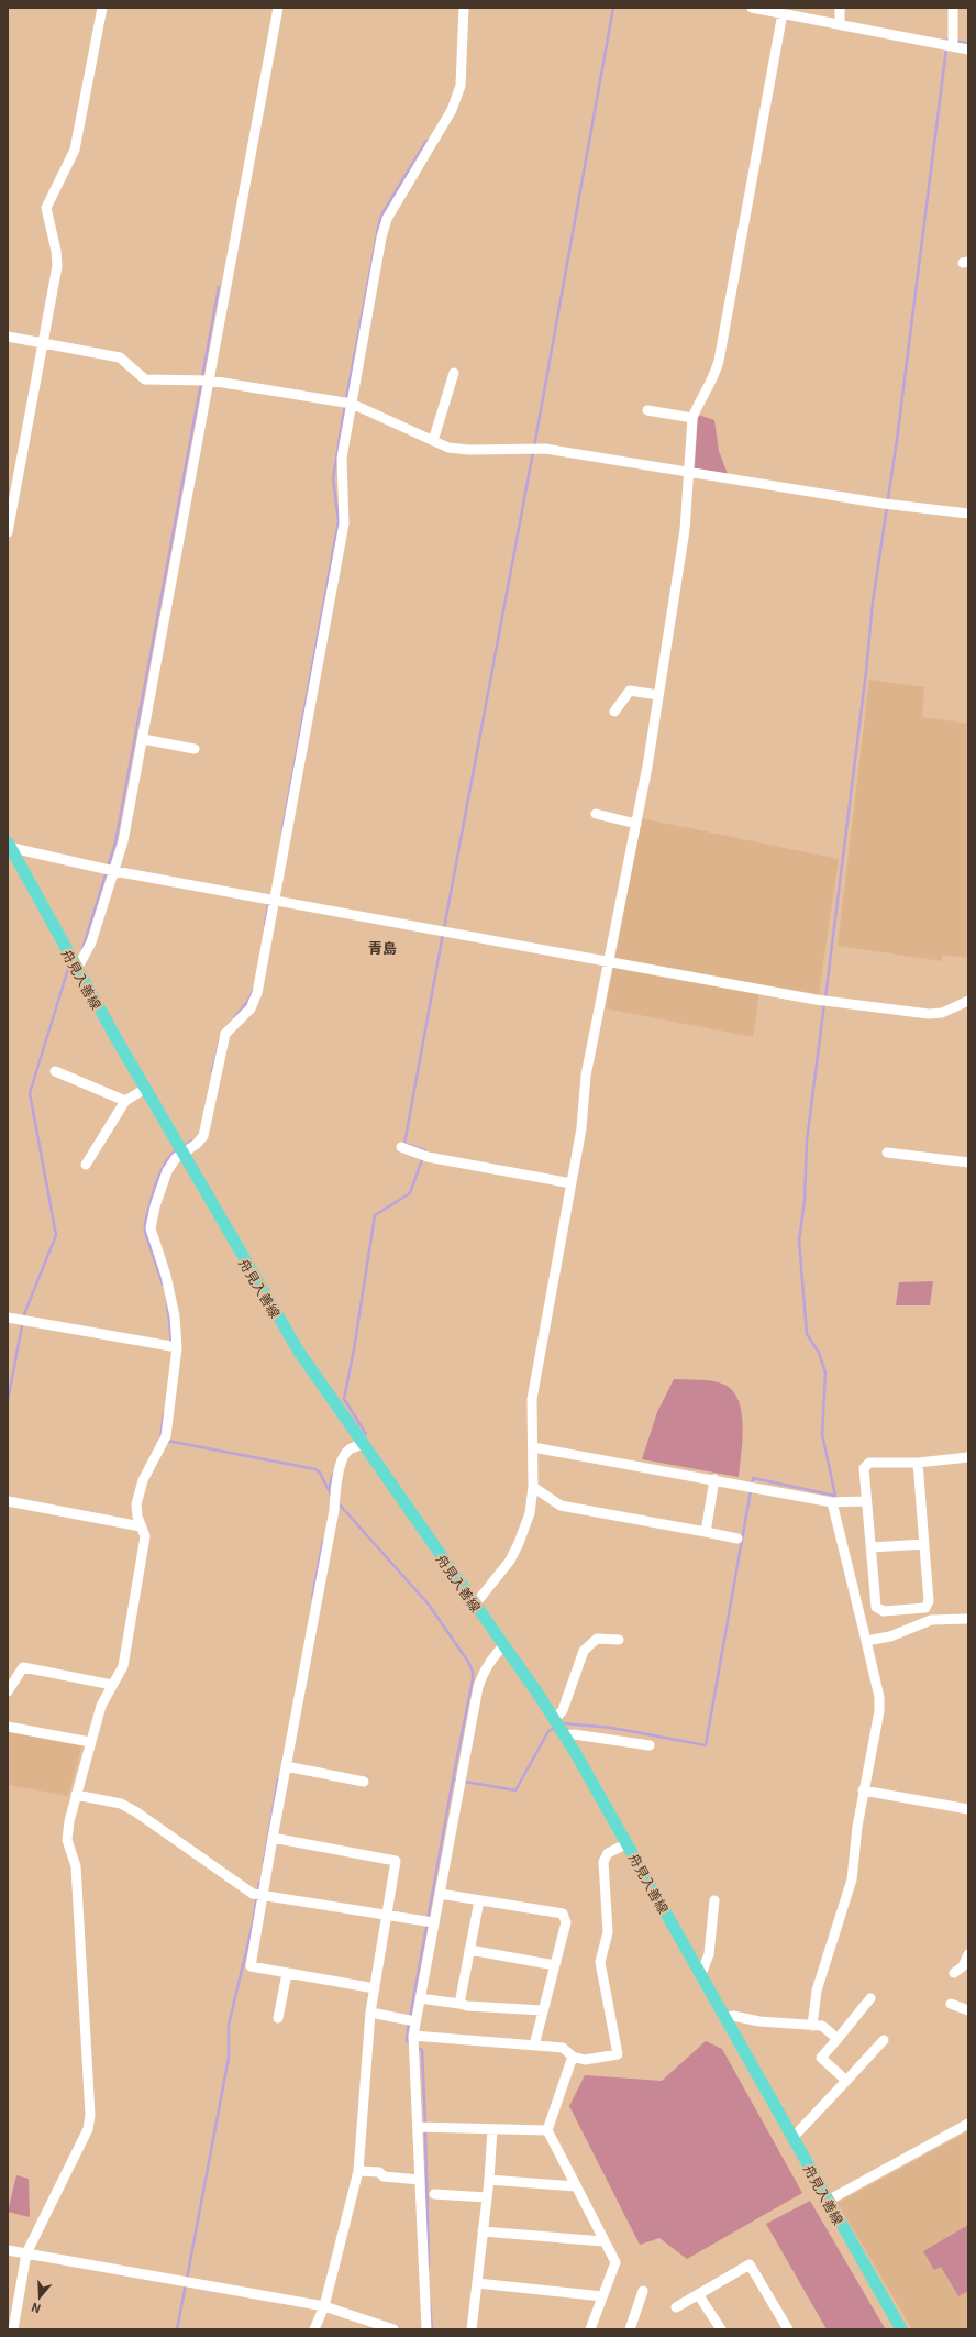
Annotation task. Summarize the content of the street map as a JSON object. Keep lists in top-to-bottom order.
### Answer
{
  "streets": {
    "main road": ["舟見入善線"]
  },
  "districts": ["青島"],
  "north": "bottom"
}
